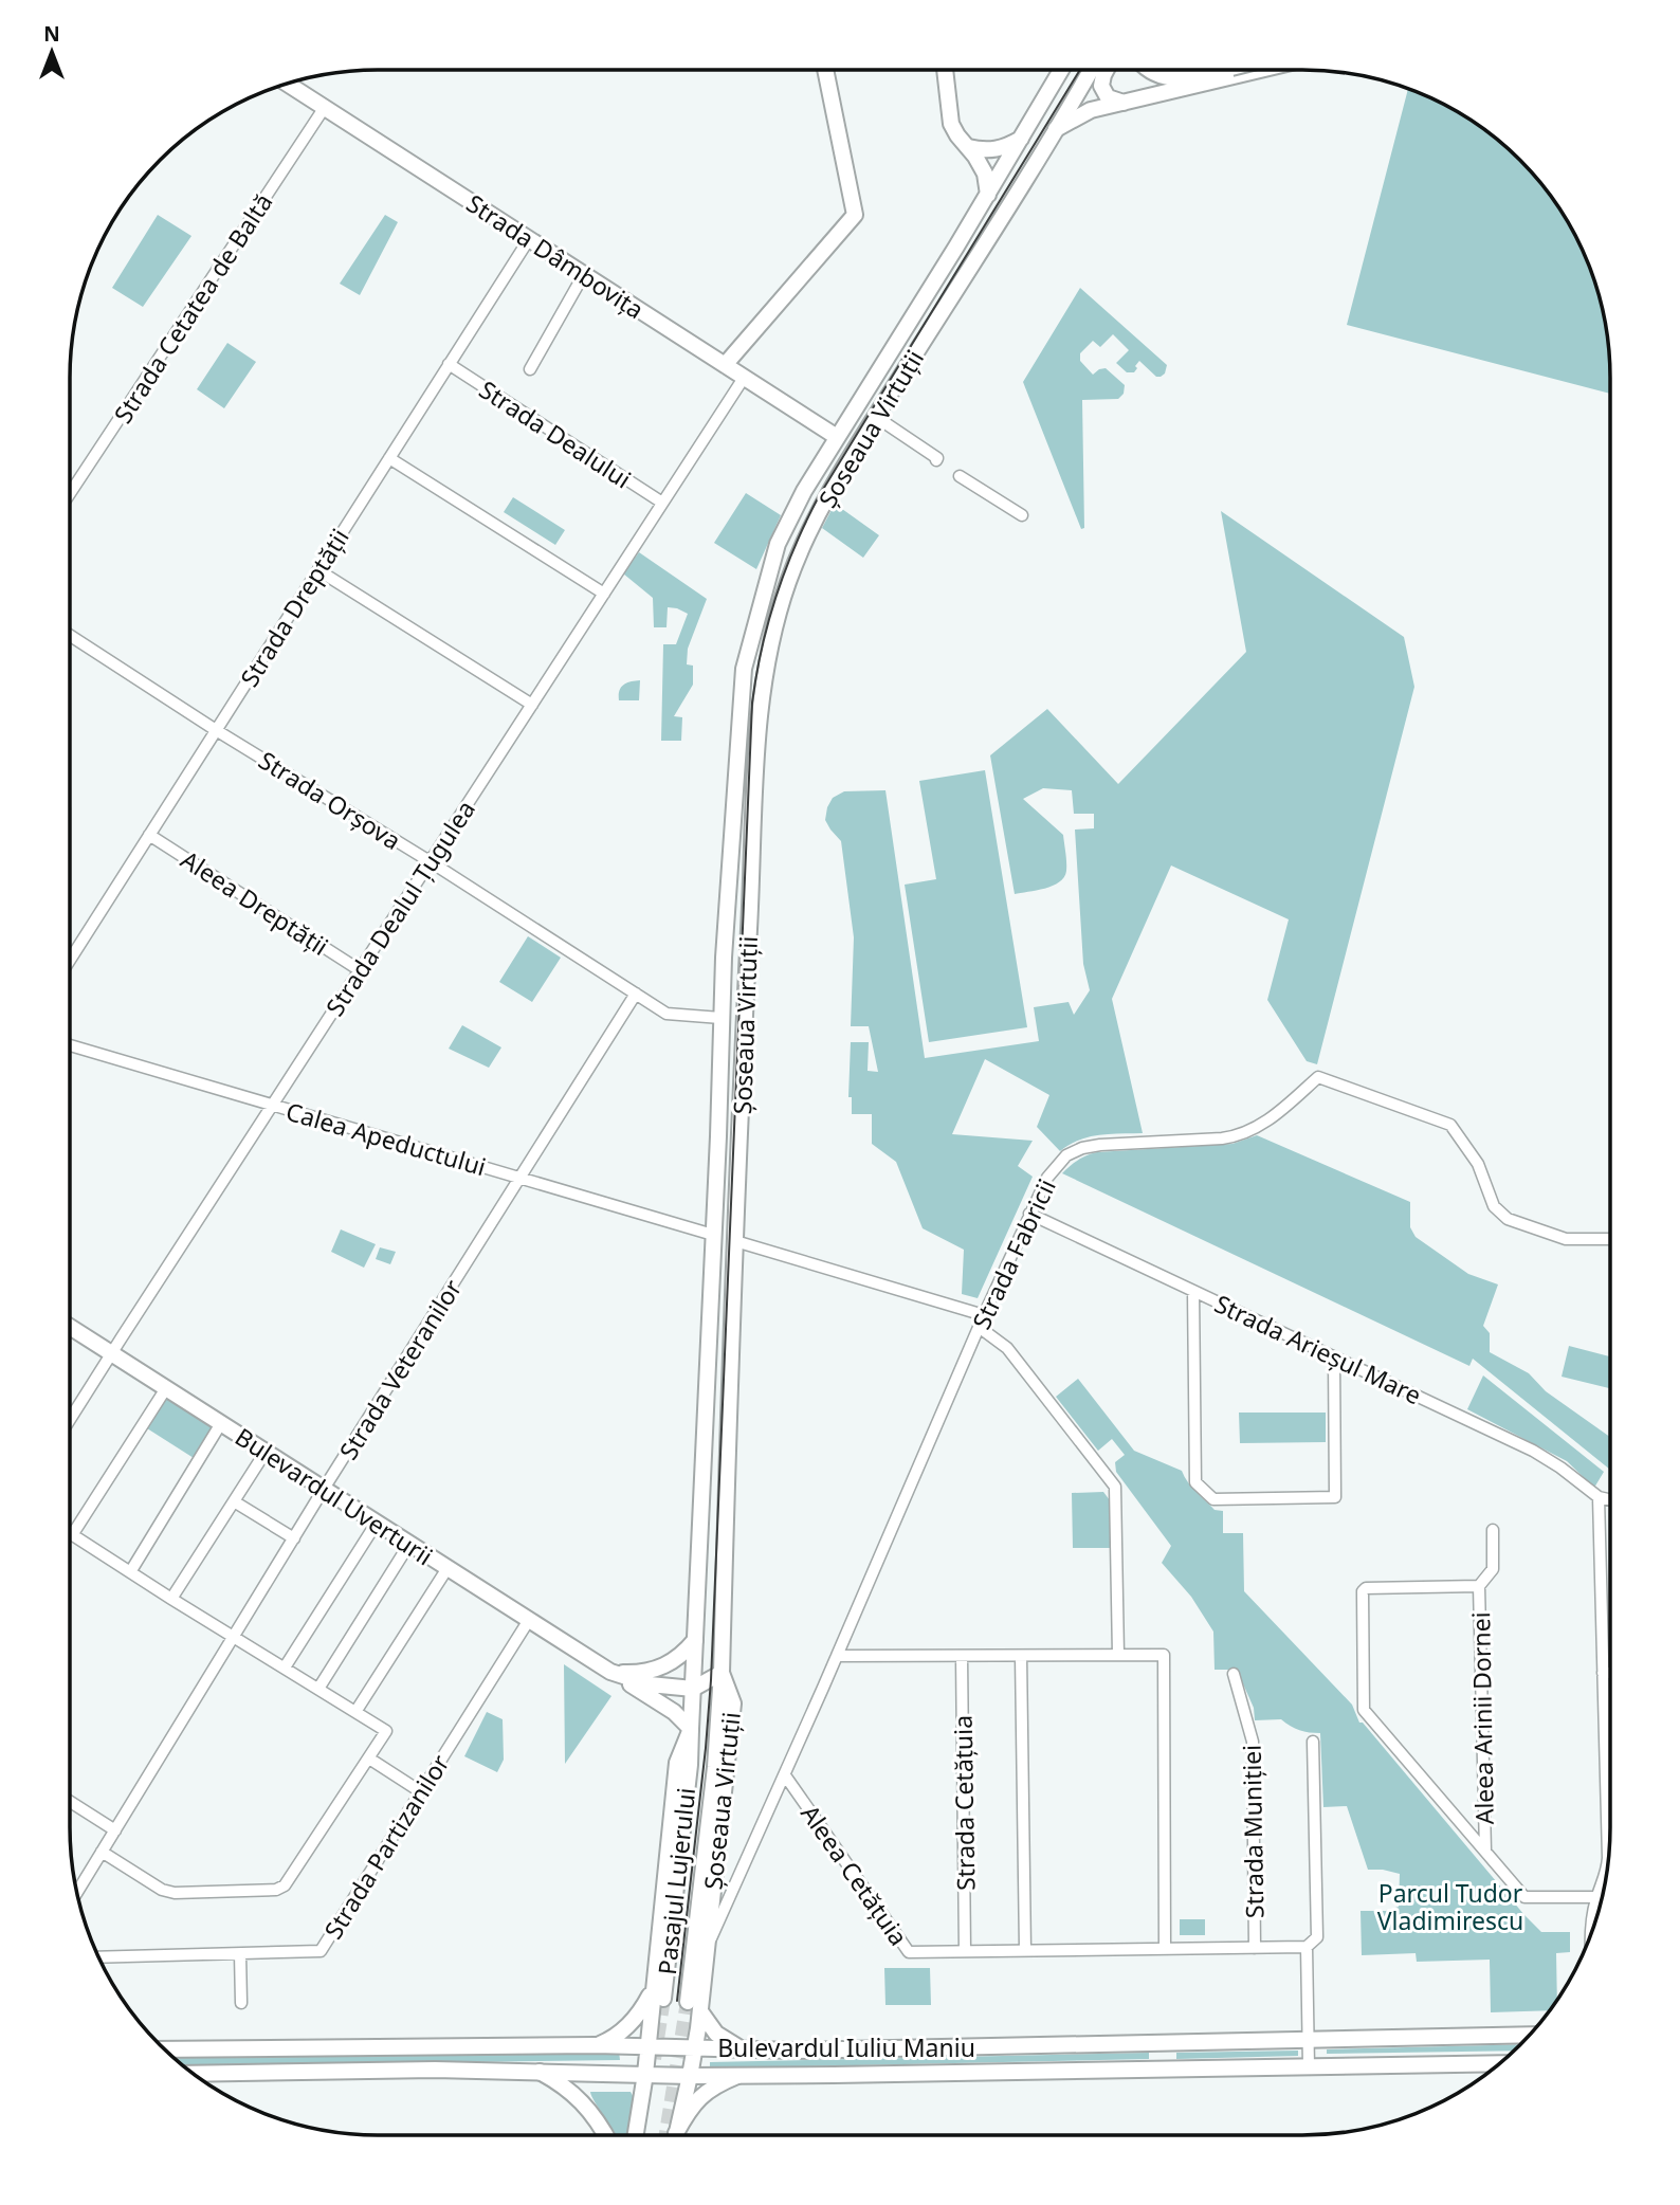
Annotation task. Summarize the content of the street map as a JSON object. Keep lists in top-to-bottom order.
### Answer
{
  "streets": {
    "main road": [
      "Strada Dâmbovița",
      "Șoseaua Virtuții",
      "Bulevardul Uverturii",
      "Pasajul Lujerului",
      "Bulevardul Iuliu Maniu"
    ],
    "street": [
      "Strada Cetatea de Baltă",
      "Strada Dealului",
      "Strada Dreptății",
      "Strada Orșova",
      "Aleea Dreptății",
      "Strada Dealul Țugulea",
      "Calea Apeductului",
      "Strada Fabricii",
      "Strada Arieșul Mare",
      "Strada Veteranilor",
      "Aleea Arinii Dornei",
      "Strada Cetățuia",
      "Strada Muniției",
      "Strada Partizanilor",
      "Aleea Cetățuia"
    ]
  },
  "crossings": [
    ["Strada Dâmbovița", "Strada Cetatea de Baltă"],
    ["Strada Dâmbovița", "Șoseaua Virtuții"],
    ["Strada Dâmbovița", "Strada Dreptății"],
    ["Strada Dâmbovița", "Strada Dealul Țugulea"],
    ["Șoseaua Virtuții", "Strada Orșova"],
    ["Șoseaua Virtuții", "Calea Apeductului"],
    ["Șoseaua Virtuții", "Strada Fabricii"],
    ["Șoseaua Virtuții", "Bulevardul Uverturii"],
    ["Șoseaua Virtuții", "Pasajul Lujerului"],
    ["Șoseaua Virtuții", "Bulevardul Iuliu Maniu"],
    ["Strada Dealului", "Strada Dreptății"],
    ["Strada Dealului", "Strada Dealul Țugulea"],
    ["Strada Dreptății", "Strada Orșova"],
    ["Strada Dreptății", "Aleea Dreptății"],
    ["Strada Orșova", "Strada Dealul Țugulea"],
    ["Strada Orșova", "Strada Veteranilor"],
    ["Aleea Dreptății", "Strada Dealul Țugulea"],
    ["Strada Dealul Țugulea", "Calea Apeductului"],
    ["Strada Dealul Țugulea", "Bulevardul Uverturii"],
    ["Calea Apeductului", "Strada Veteranilor"],
    ["Strada Fabricii", "Strada Arieșul Mare"],
    ["Strada Fabricii", "Aleea Cetățuia"],
    ["Strada Veteranilor", "Bulevardul Uverturii"],
    ["Bulevardul Uverturii", "Strada Partizanilor"],
    ["Strada Cetățuia", "Aleea Cetățuia"],
    ["Strada Muniției", "Aleea Cetățuia"]
  ],
  "parks": ["Parcul Tudor Vladimirescu"],
  "north": "top"
}
